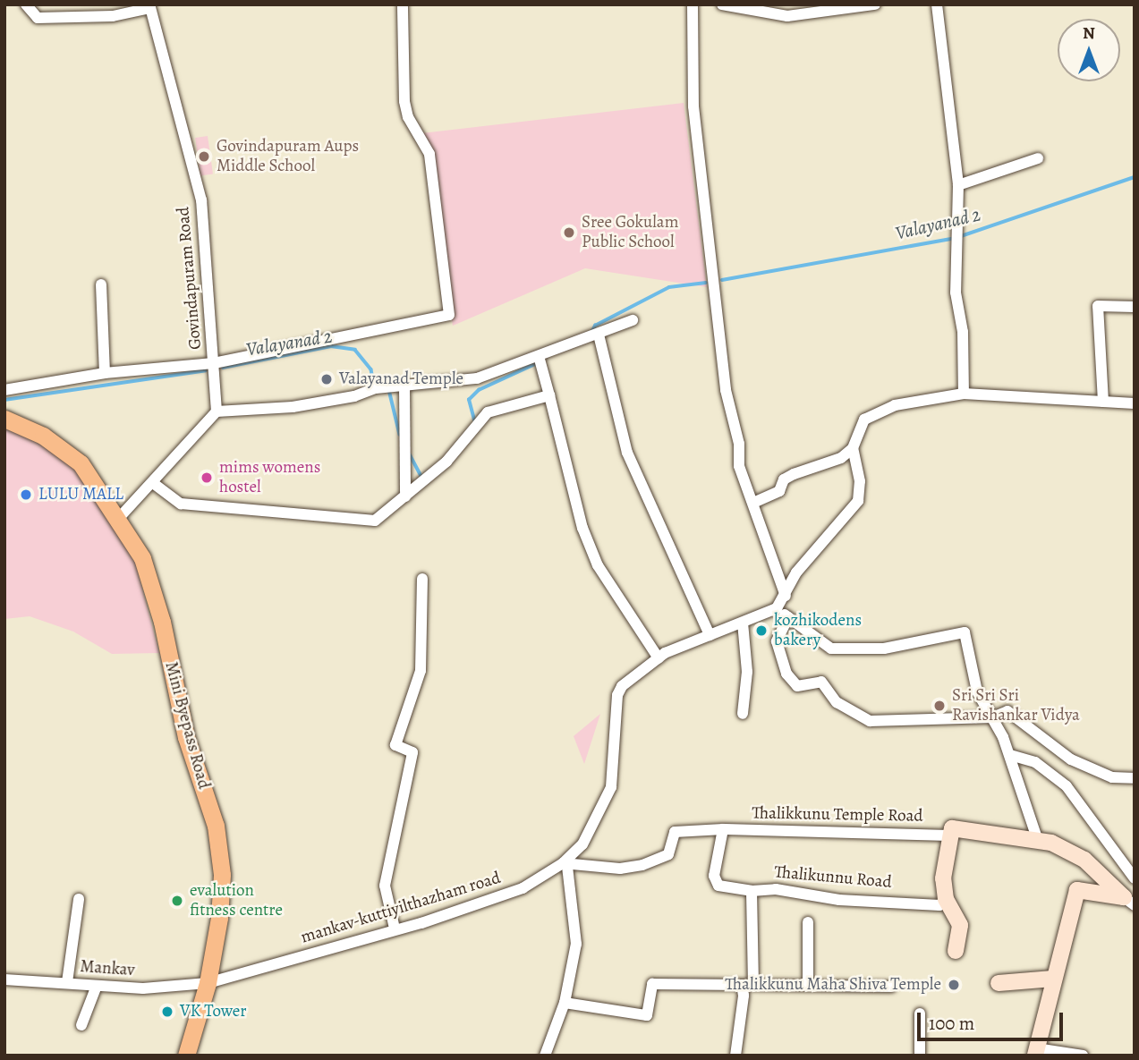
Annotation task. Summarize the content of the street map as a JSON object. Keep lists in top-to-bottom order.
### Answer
{
  "streets": {
    "main road": ["Mini Byepass Road"],
    "street": [
      "Govindapuram Road",
      "Thalikkunu Temple Road",
      "Thalikunnu Road",
      "mankav-kuttiyilthazham road",
      "Mankav"
    ]
  },
  "crossings": [
    ["Mini Byepass Road", "mankav-kuttiyilthazham road"],
    ["Mini Byepass Road", "Mankav"],
    ["Thalikkunu Temple Road", "Thalikunnu Road"],
    ["mankav-kuttiyilthazham road", "Mankav"]
  ],
  "water": ["Valayanad 2"],
  "places": [
    "Govindapuram Aups Middle School",
    "Sree Gokulam Public School",
    "Valayanad Temple",
    "mims womens hostel",
    "LULU MALL",
    "kozhikodens bakery",
    "Sri Sri Sri Ravishankar Vidya",
    "evalution fitness centre",
    "Thalikkunu Maha Shiva Temple",
    "VK Tower"
  ],
  "scale_bar": "100 m",
  "north": "top"
}
